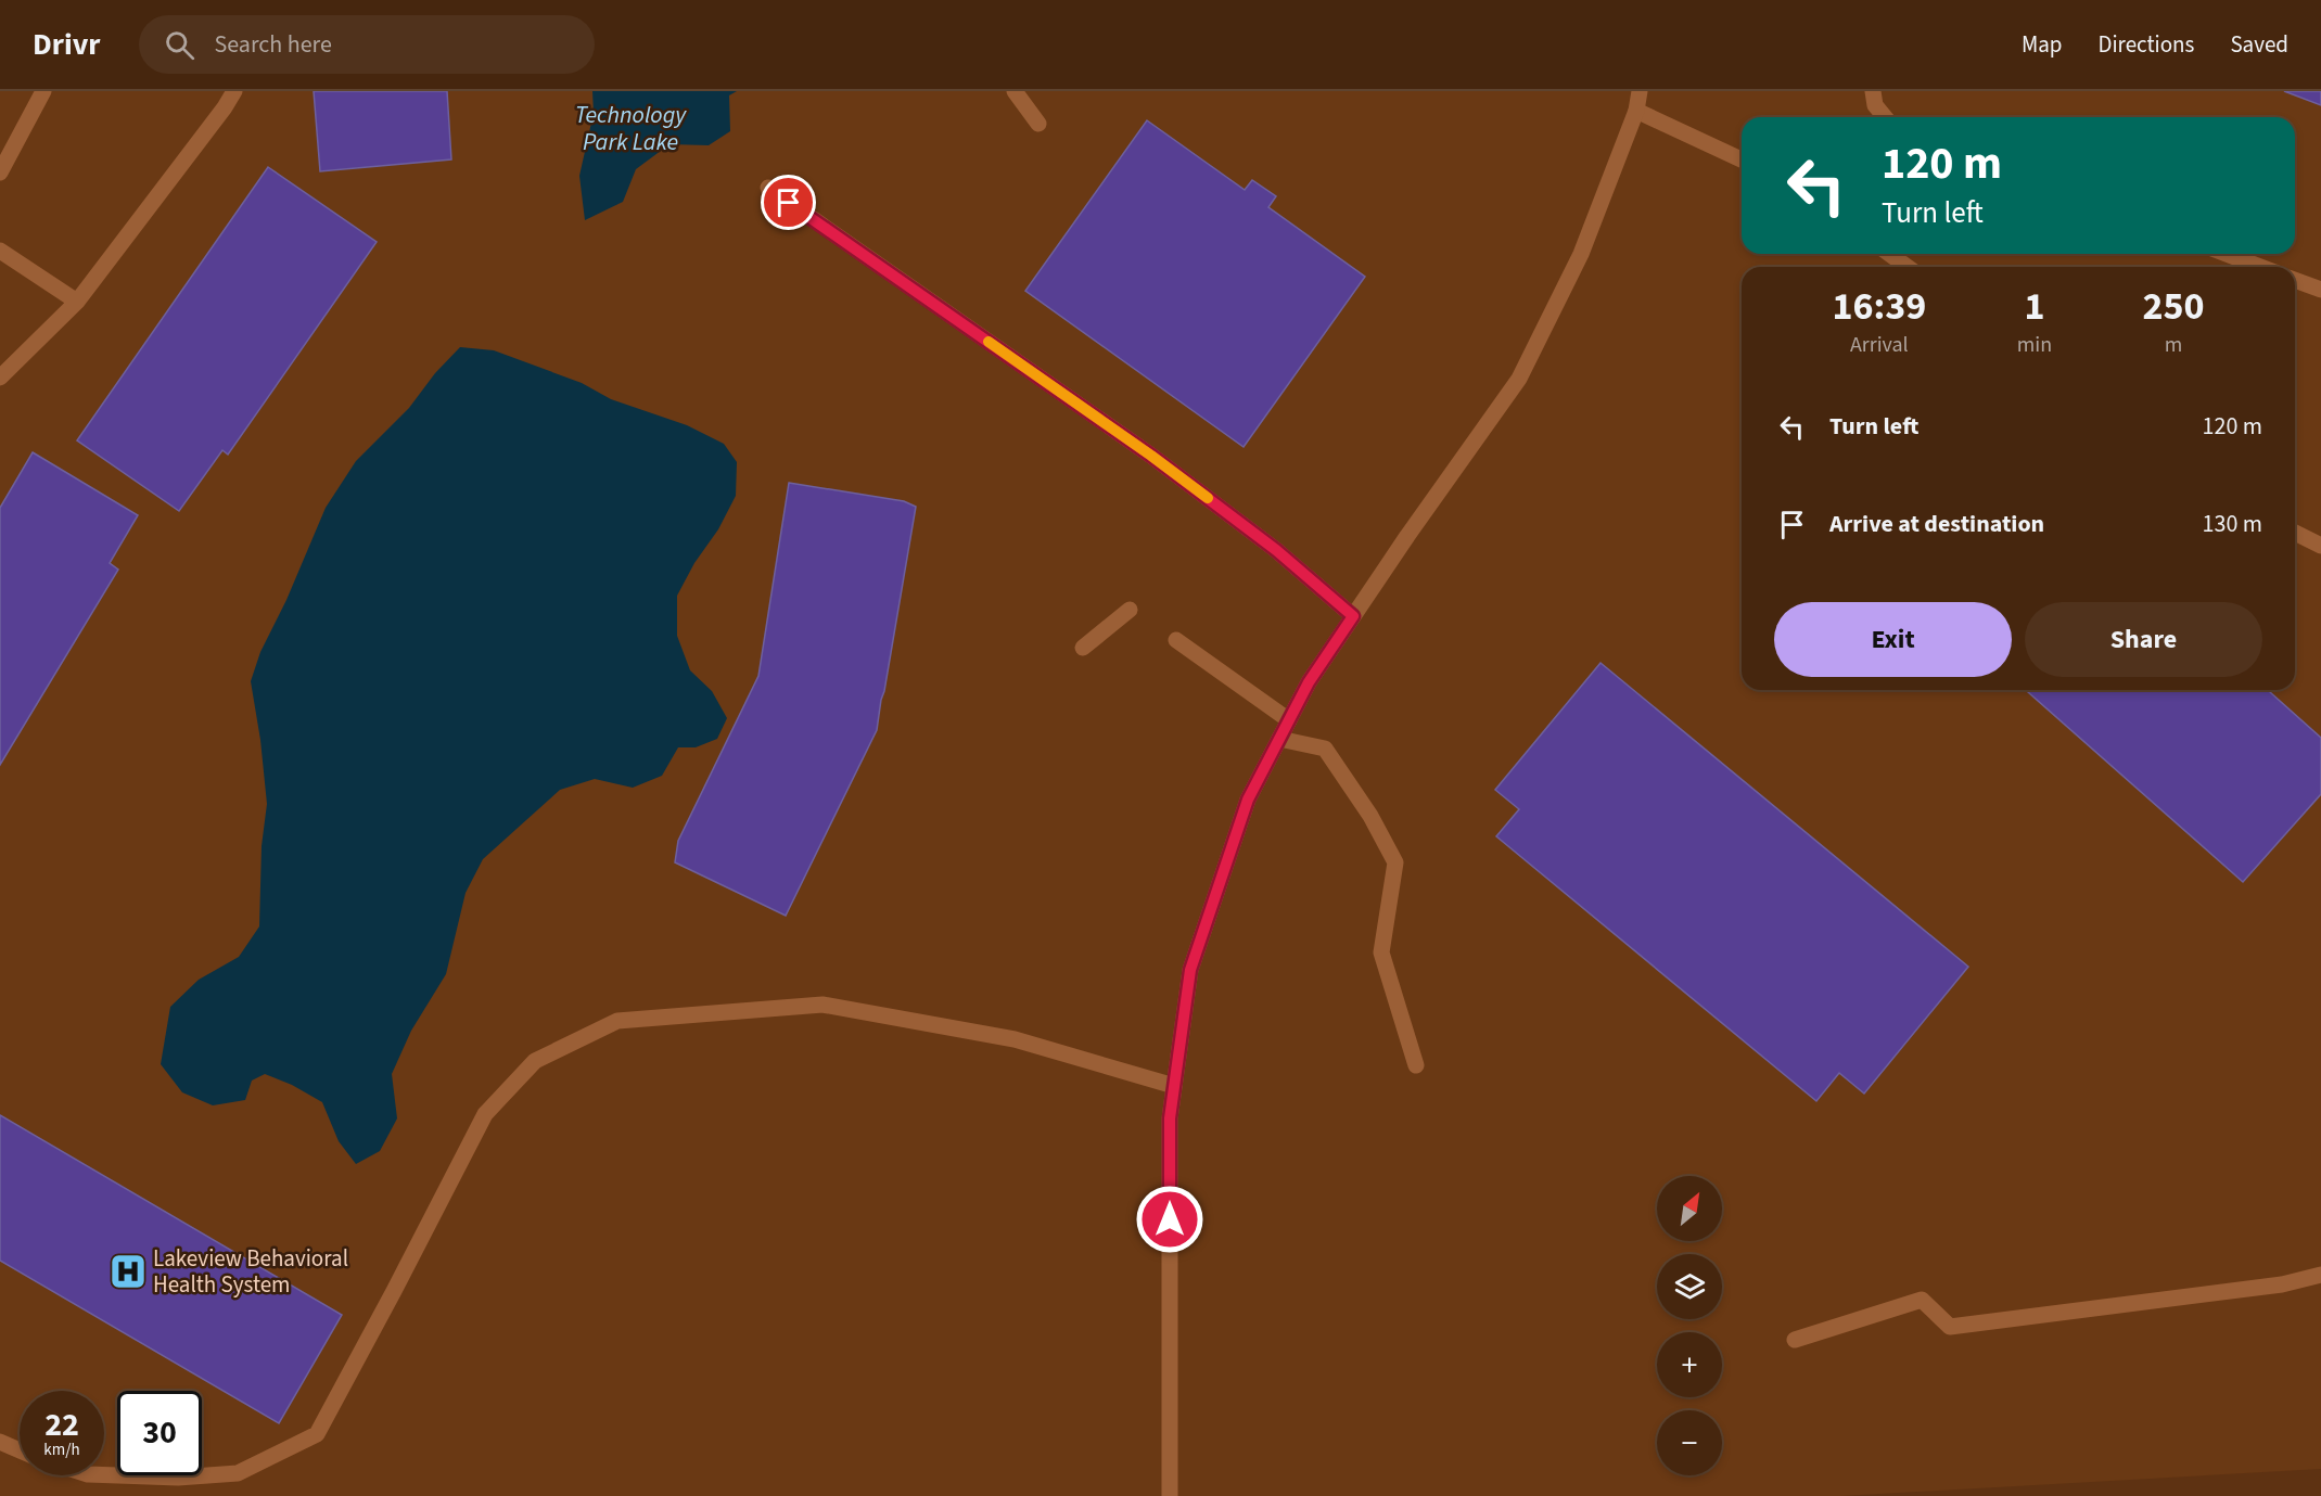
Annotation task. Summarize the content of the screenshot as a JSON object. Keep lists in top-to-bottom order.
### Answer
{
  "water": ["Technology Park Lake"],
  "places": {
    "hospital": ["Lakeview Behavioral Health System"]
  },
  "north": "top right",
  "page": {
    "header": "Drivr",
    "search": "Search here",
    "nav": ["Map", "Directions", "Saved"],
    "turn": ["120 m", "Turn left"],
    "eta": [
      "16:39",
      "Arrival",
      "1",
      "min",
      "250",
      "m"
    ],
    "list": [
      {
        "name": "Turn left",
        "value": "120 m"
      },
      {
        "name": "Arrive at destination",
        "value": "130 m"
      }
    ],
    "buttons": ["Exit", "Share"],
    "map_buttons": ["+", "−"],
    "speed": "22 km/h",
    "limit": "30"
  }
}
